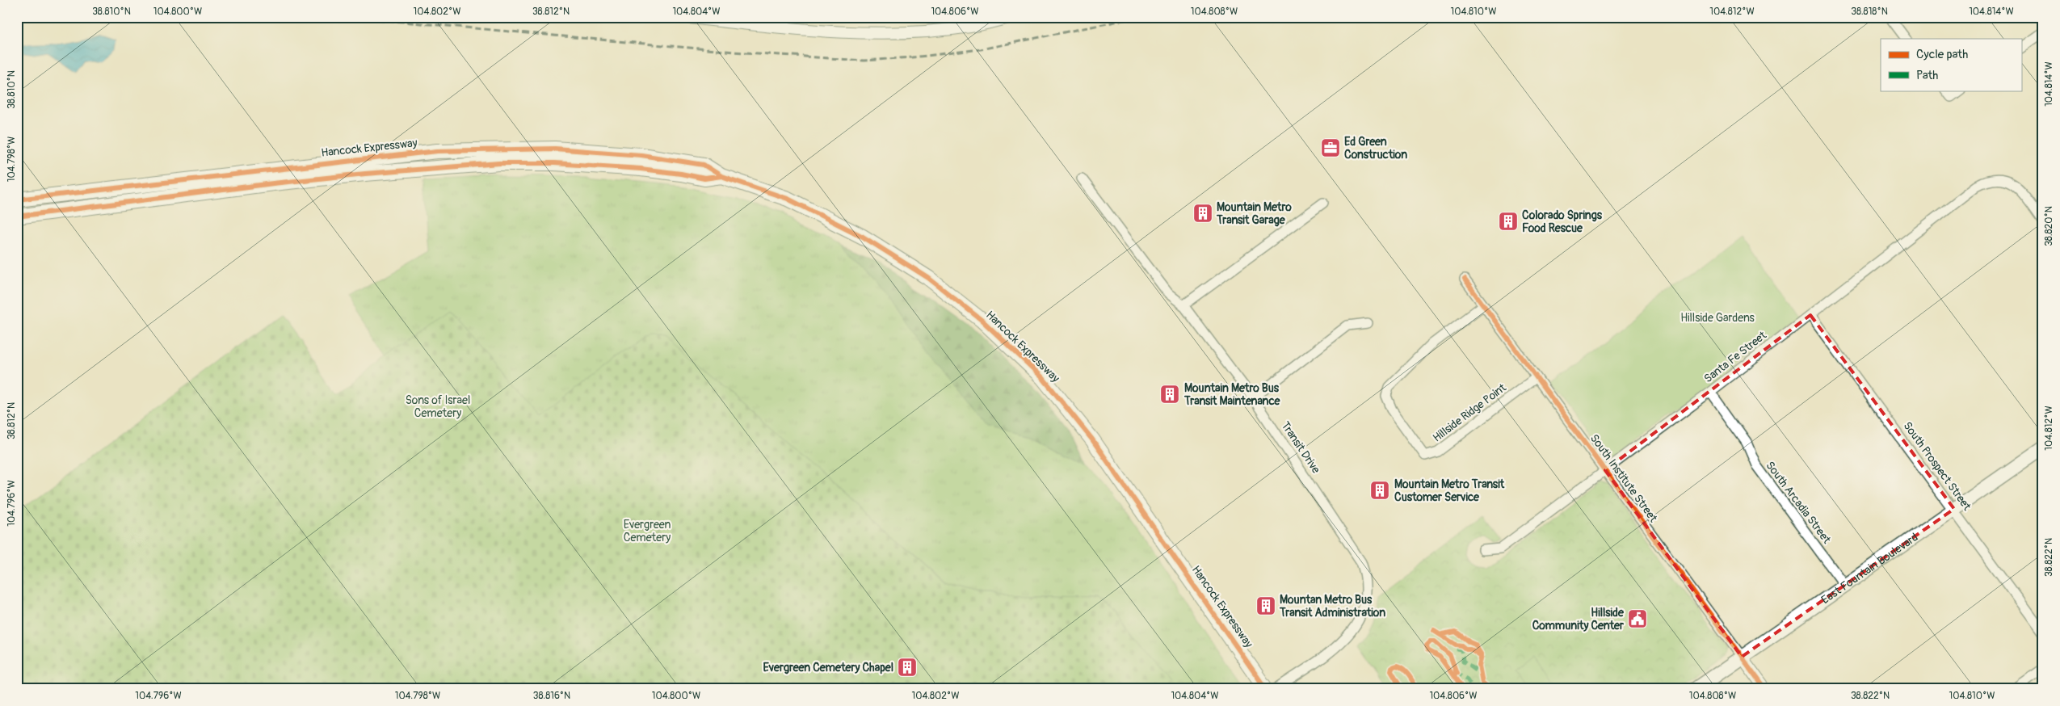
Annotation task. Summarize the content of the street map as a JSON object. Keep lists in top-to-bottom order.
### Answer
{
  "streets": {
    "main road": ["Hancock Expressway", "East Fountain Boulevard"],
    "street": [
      "Santa Fe Street",
      "Hillside Ridge Point",
      "Transit Drive",
      "South Prospect Street",
      "South Institute Street",
      "South Arcadia Street"
    ]
  },
  "crossings": [
    ["Santa Fe Street", "South Prospect Street"],
    ["Santa Fe Street", "South Institute Street"],
    ["Santa Fe Street", "South Arcadia Street"],
    ["Hillside Ridge Point", "South Institute Street"],
    ["South Prospect Street", "East Fountain Boulevard"],
    ["South Institute Street", "East Fountain Boulevard"],
    ["South Arcadia Street", "East Fountain Boulevard"]
  ],
  "parks": ["Hillside Gardens", "Sons of Israel Cemetery", "Evergreen Cemetery"],
  "places": {
    "office": ["Ed Green Construction"],
    "building": [
      "Mountain Metro Transit Garage",
      "Colorado Springs Food Rescue",
      "Mountain Metro Bus Transit Maintenance",
      "Mountain Metro Transit Customer Service",
      "Mountan Metro Bus Transit Administration",
      "Evergreen Cemetery Chapel"
    ],
    "public building": ["Hillside Community Center"]
  },
  "legend": ["Cycle path", "Path"],
  "coordinates": [
    "38.810°N",
    "104.800°W",
    "104.802°W",
    "38.812°N",
    "104.804°W",
    "104.806°W",
    "104.808°W",
    "104.810°W",
    "104.812°W",
    "38.818°N",
    "104.814°W",
    "104.798°W",
    "38.820°N",
    "104.796°W",
    "38.822°N",
    "38.816°N"
  ]
}
